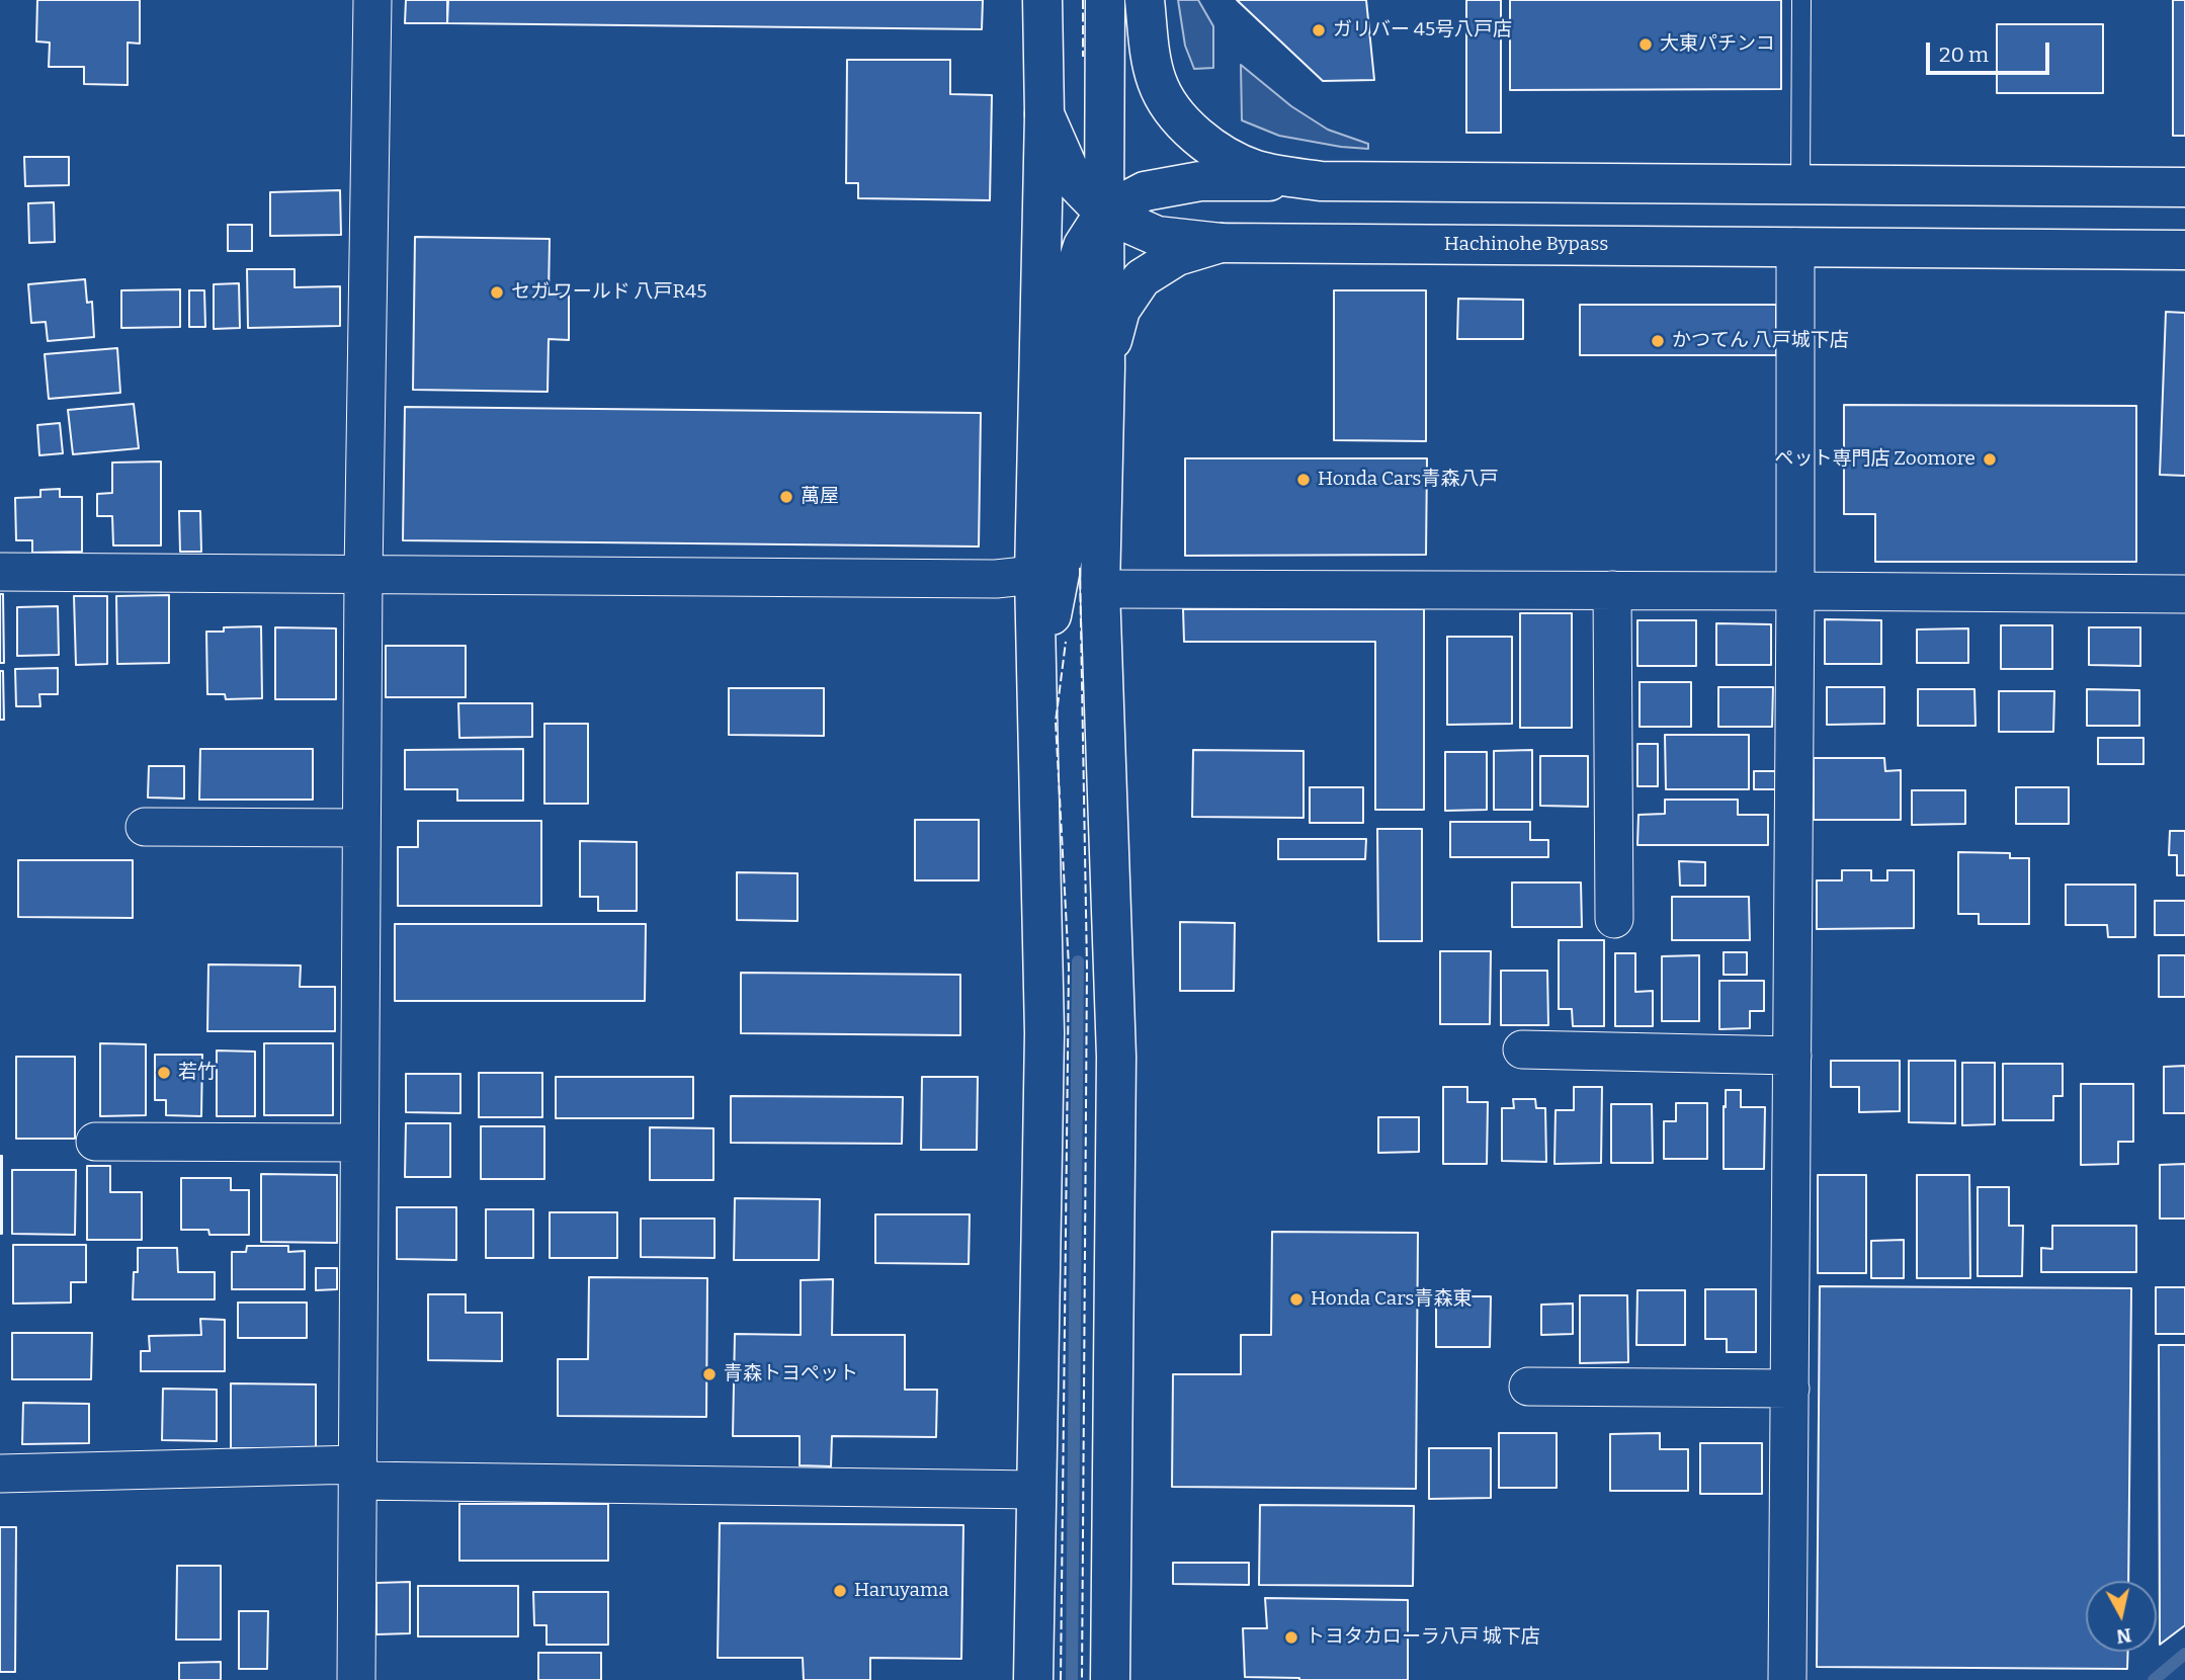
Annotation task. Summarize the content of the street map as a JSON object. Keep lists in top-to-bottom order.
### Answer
{
  "streets": {
    "main road": ["Hachinohe Bypass"]
  },
  "places": [
    "ガリバー 45号八戸店",
    "大東パチンコ",
    "セガ ワールド 八戸R45",
    "かつてん 八戸城下店",
    "ペット専門店 Zoomore",
    "Honda Cars青森八戸",
    "萬屋",
    "若竹",
    "Honda Cars青森東",
    "青森トヨペット",
    "Haruyama",
    "トヨタカローラ八戸 城下店"
  ],
  "scale_bar": "20 m",
  "north": "bottom"
}
